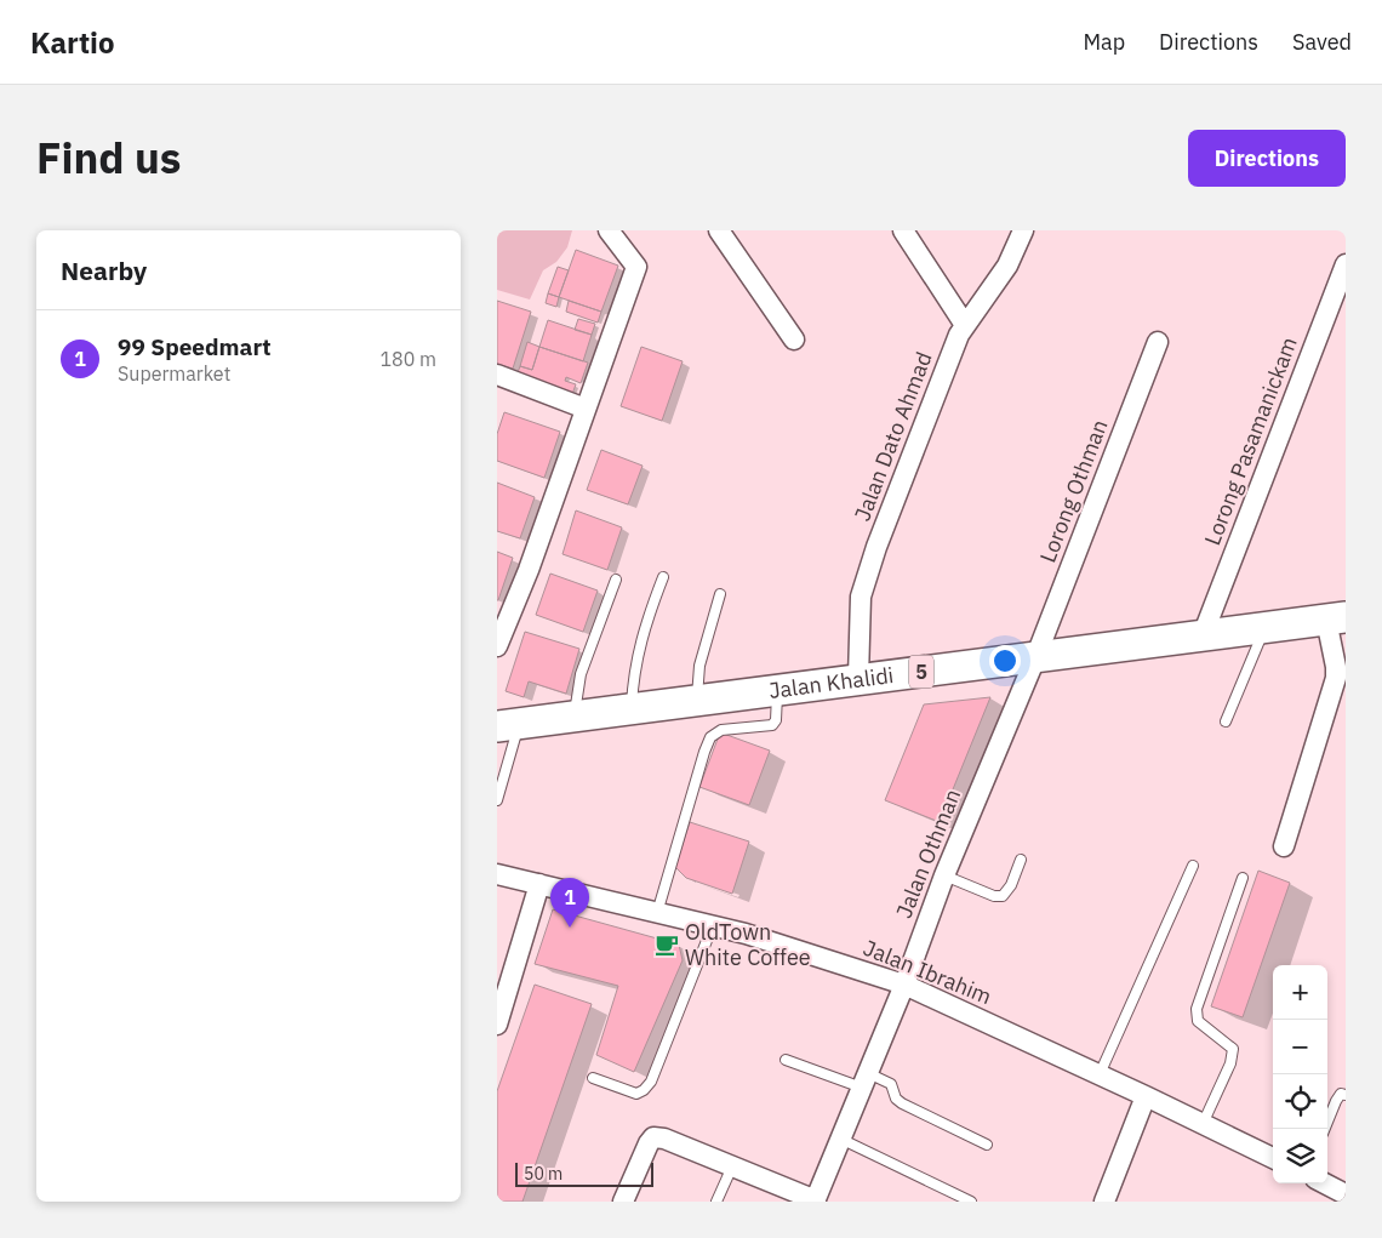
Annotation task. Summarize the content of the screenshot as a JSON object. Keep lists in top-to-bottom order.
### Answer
{
  "streets": {
    "main road": ["5", "Jalan Khalidi"],
    "street": [
      "Jalan Dato Ahmad",
      "Lorong Pasamanickam",
      "Lorong Othman",
      "Jalan Othman",
      "Jalan Ibrahim"
    ]
  },
  "crossings": [
    ["Jalan Dato Ahmad", "Jalan Khalidi"],
    ["Lorong Pasamanickam", "Jalan Khalidi"],
    ["Lorong Othman", "Jalan Khalidi"],
    ["Lorong Othman", "Jalan Othman"],
    ["Jalan Khalidi", "Jalan Othman"],
    ["Jalan Othman", "Jalan Ibrahim"]
  ],
  "places": {
    "cafe": ["OldTown White Coffee"]
  },
  "scale_bar": "50 m",
  "page": {
    "header": "Kartio",
    "nav": ["Map", "Directions", "Saved"],
    "title": "Find us",
    "buttons": "Directions",
    "heading": "Nearby",
    "list": [
      {
        "mark": "1",
        "name": "99 Speedmart",
        "note": "Supermarket",
        "value": "180 m"
      }
    ],
    "pins": "1",
    "map_buttons": ["+", "−"],
    "scale": "50 m"
  }
}
